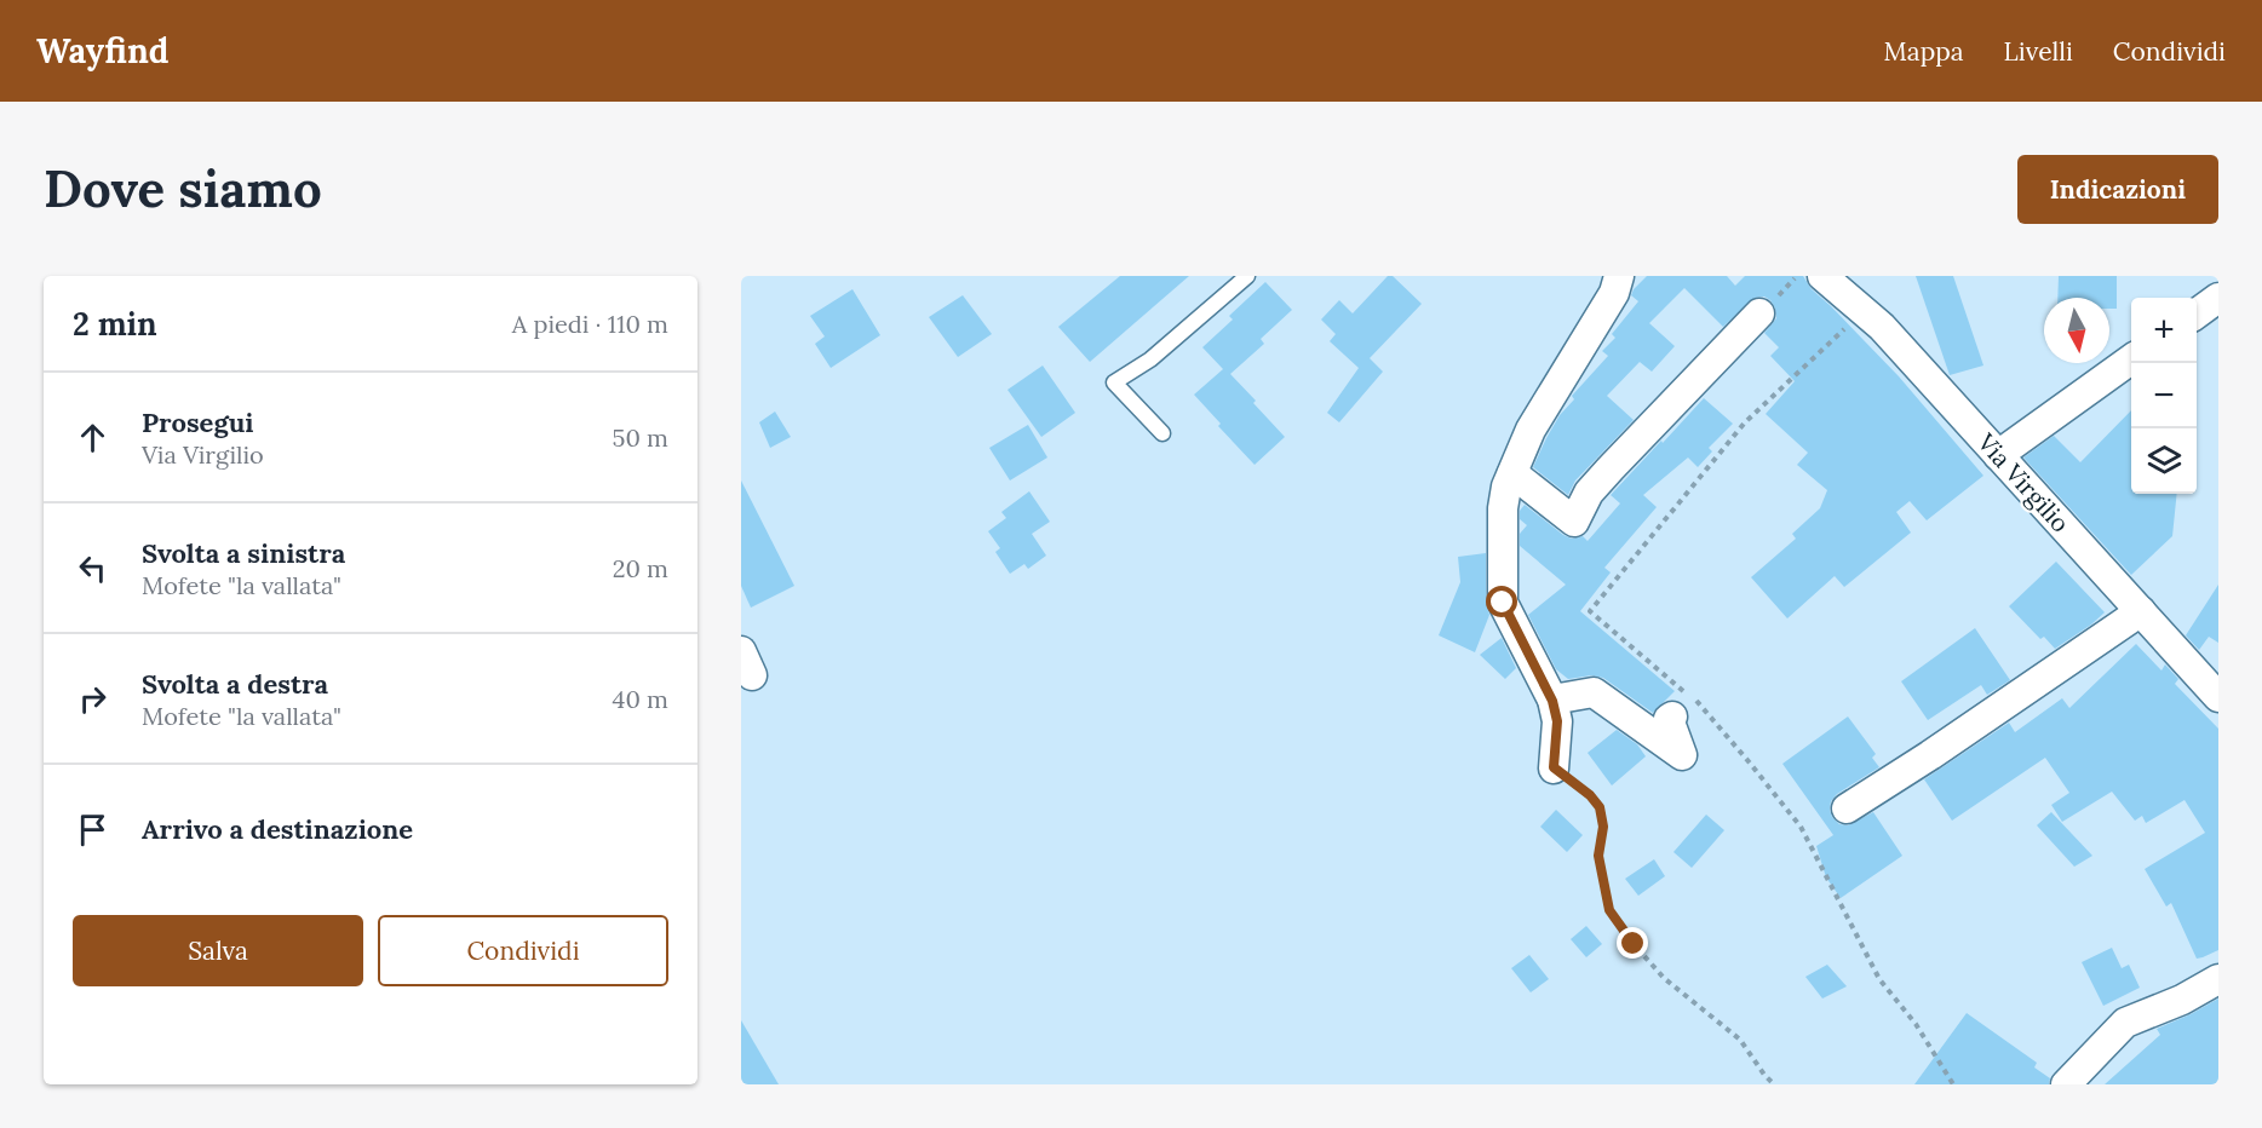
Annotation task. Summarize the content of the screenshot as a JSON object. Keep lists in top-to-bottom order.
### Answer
{
  "streets": {
    "street": ["Via Virgilio"]
  },
  "north": "bottom",
  "page": {
    "header": "Wayfind",
    "nav": ["Mappa", "Livelli", "Condividi"],
    "buttons": [
      "Indicazioni",
      ["Salva", "Condividi"]
    ],
    "title": "Dove siamo",
    "heading": ["2 min", "A piedi · 110 m"],
    "map_buttons": ["+", "−"],
    "list": [
      ["Prosegui", "Via Virgilio", "50 m"],
      ["Svolta a sinistra", "Mofete \"la vallata\"", "20 m"],
      ["Svolta a destra", "Mofete \"la vallata\"", "40 m"],
      "Arrivo a destinazione"
    ]
  }
}
